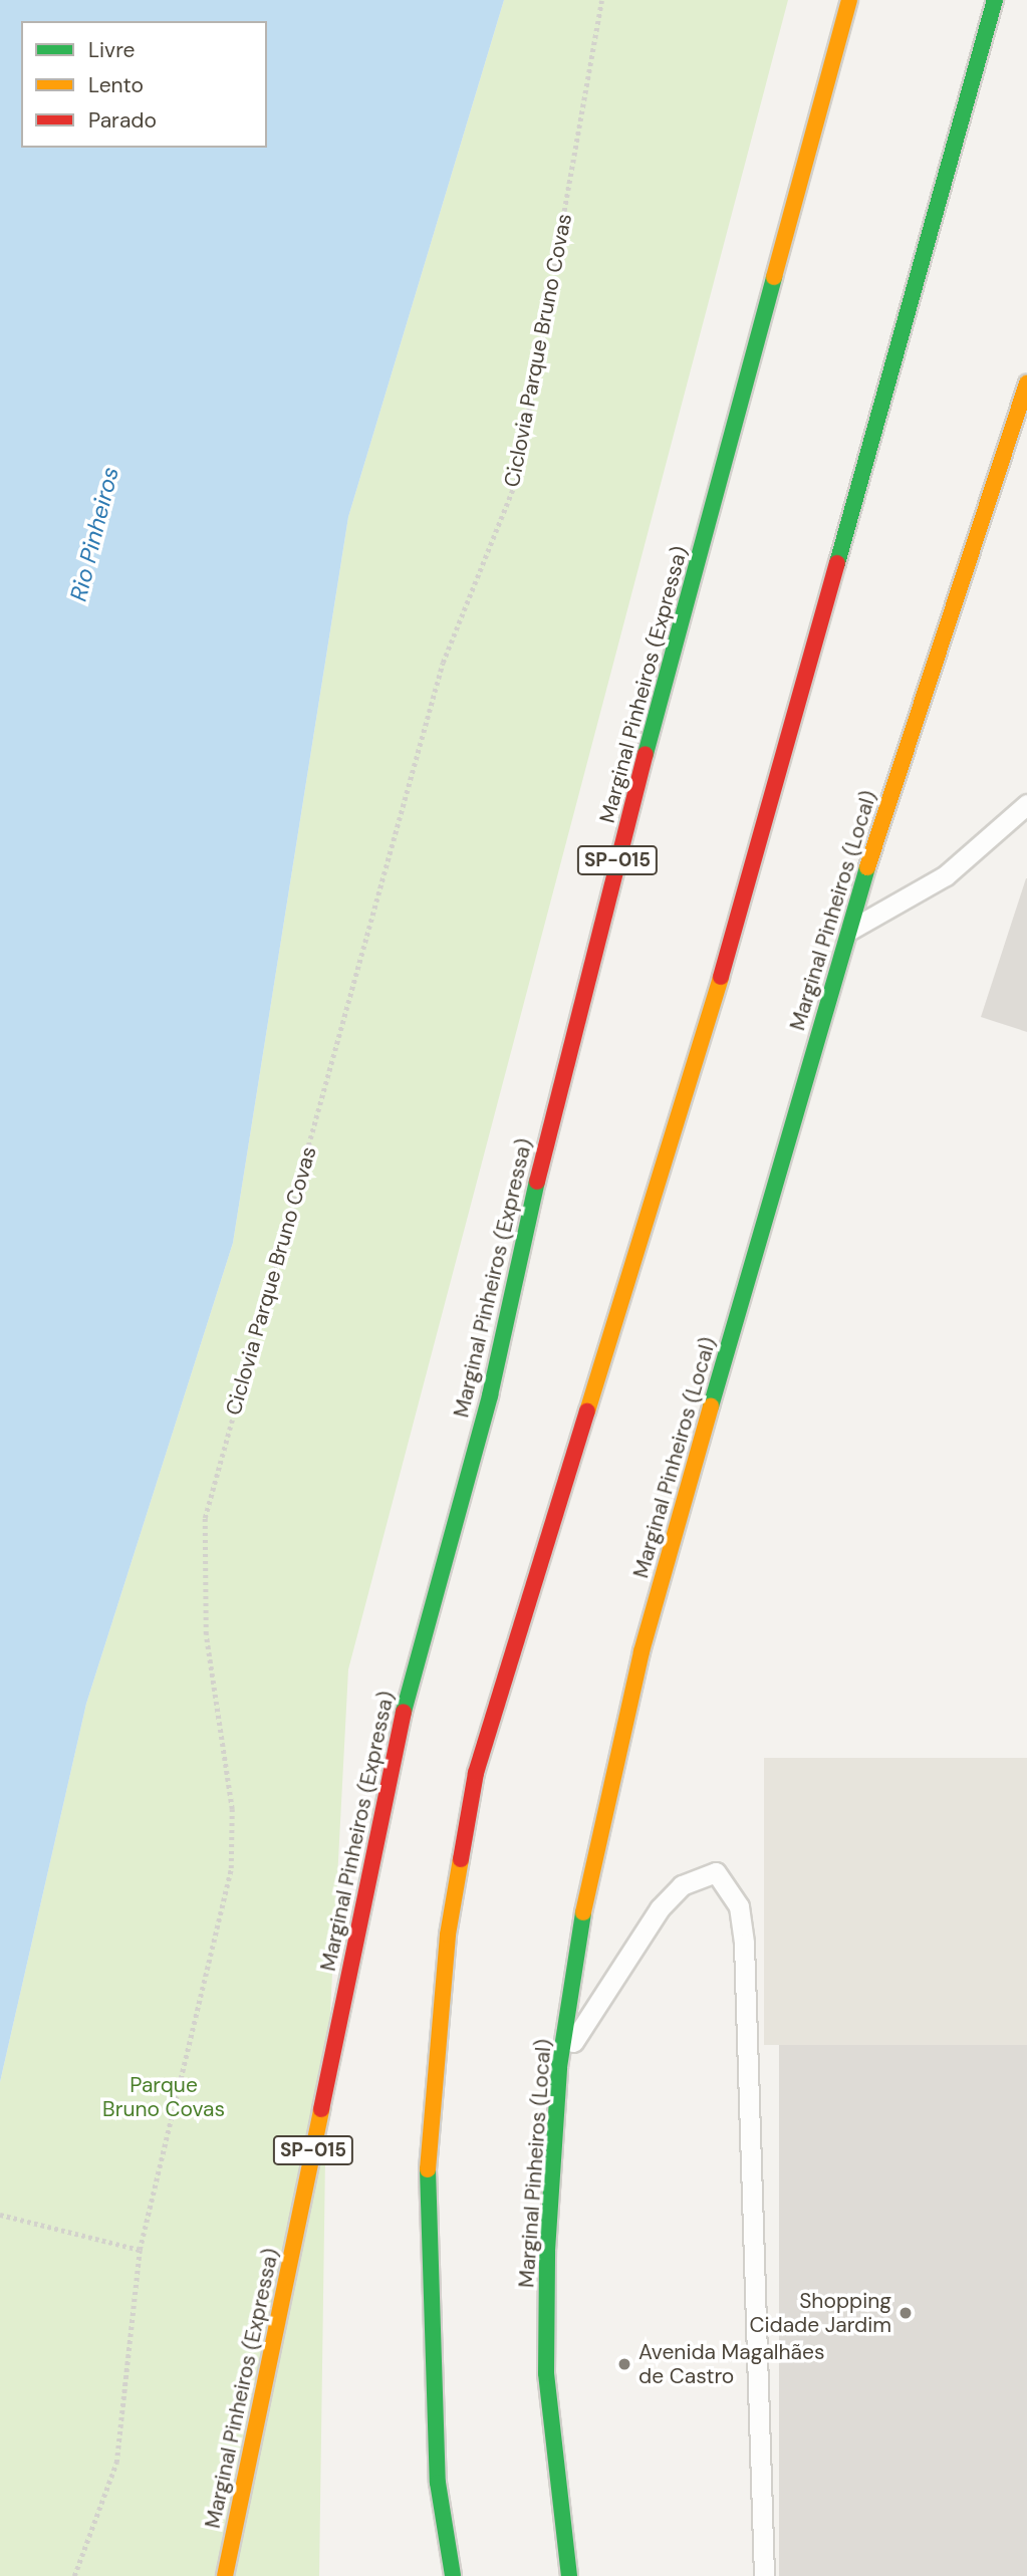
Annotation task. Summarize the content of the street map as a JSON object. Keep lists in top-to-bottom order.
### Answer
{
  "streets": {
    "highway": ["Marginal Pinheiros (Expressa)", "SP-015", "Marginal Pinheiros (Local)"],
    "path": ["Ciclovia Parque Bruno Covas"]
  },
  "water": ["Rio Pinheiros"],
  "parks": ["Parque Bruno Covas"],
  "places": ["Shopping Cidade Jardim", "Avenida Magalhães de Castro"],
  "legend": ["Livre", "Lento", "Parado"]
}
